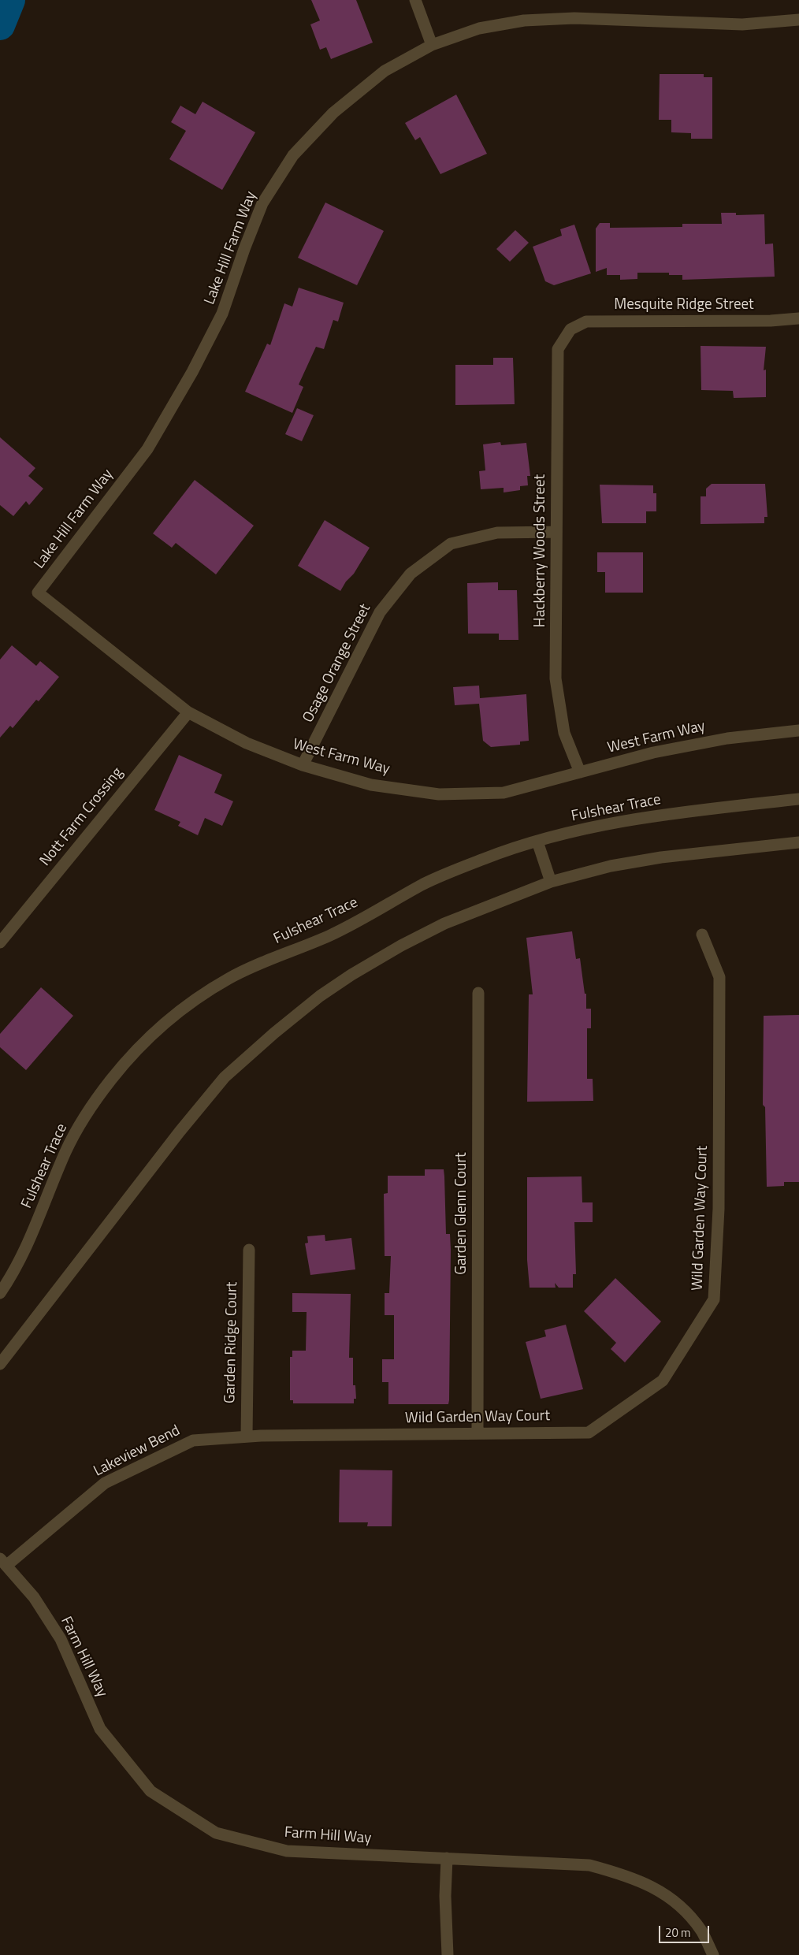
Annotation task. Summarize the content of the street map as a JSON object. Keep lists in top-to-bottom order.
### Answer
{
  "streets": {
    "street": [
      "Lake Hill Farm Way",
      "Mesquite Ridge Street",
      "Hackberry Woods Street",
      "Osage Orange Street",
      "West Farm Way",
      "Fulshear Trace",
      "Nott Farm Crossing",
      "Garden Glenn Court",
      "Wild Garden Way Court",
      "Garden Ridge Court",
      "Lakeview Bend",
      "Farm Hill Way"
    ]
  },
  "crossings": [
    ["Lake Hill Farm Way", "West Farm Way"],
    ["Mesquite Ridge Street", "Hackberry Woods Street"],
    ["Hackberry Woods Street", "Osage Orange Street"],
    ["Hackberry Woods Street", "West Farm Way"],
    ["Osage Orange Street", "West Farm Way"],
    ["West Farm Way", "Nott Farm Crossing"],
    ["Garden Glenn Court", "Wild Garden Way Court"],
    ["Wild Garden Way Court", "Lakeview Bend"],
    ["Garden Ridge Court", "Lakeview Bend"],
    ["Lakeview Bend", "Farm Hill Way"]
  ],
  "scale_bar": "20 m"
}
